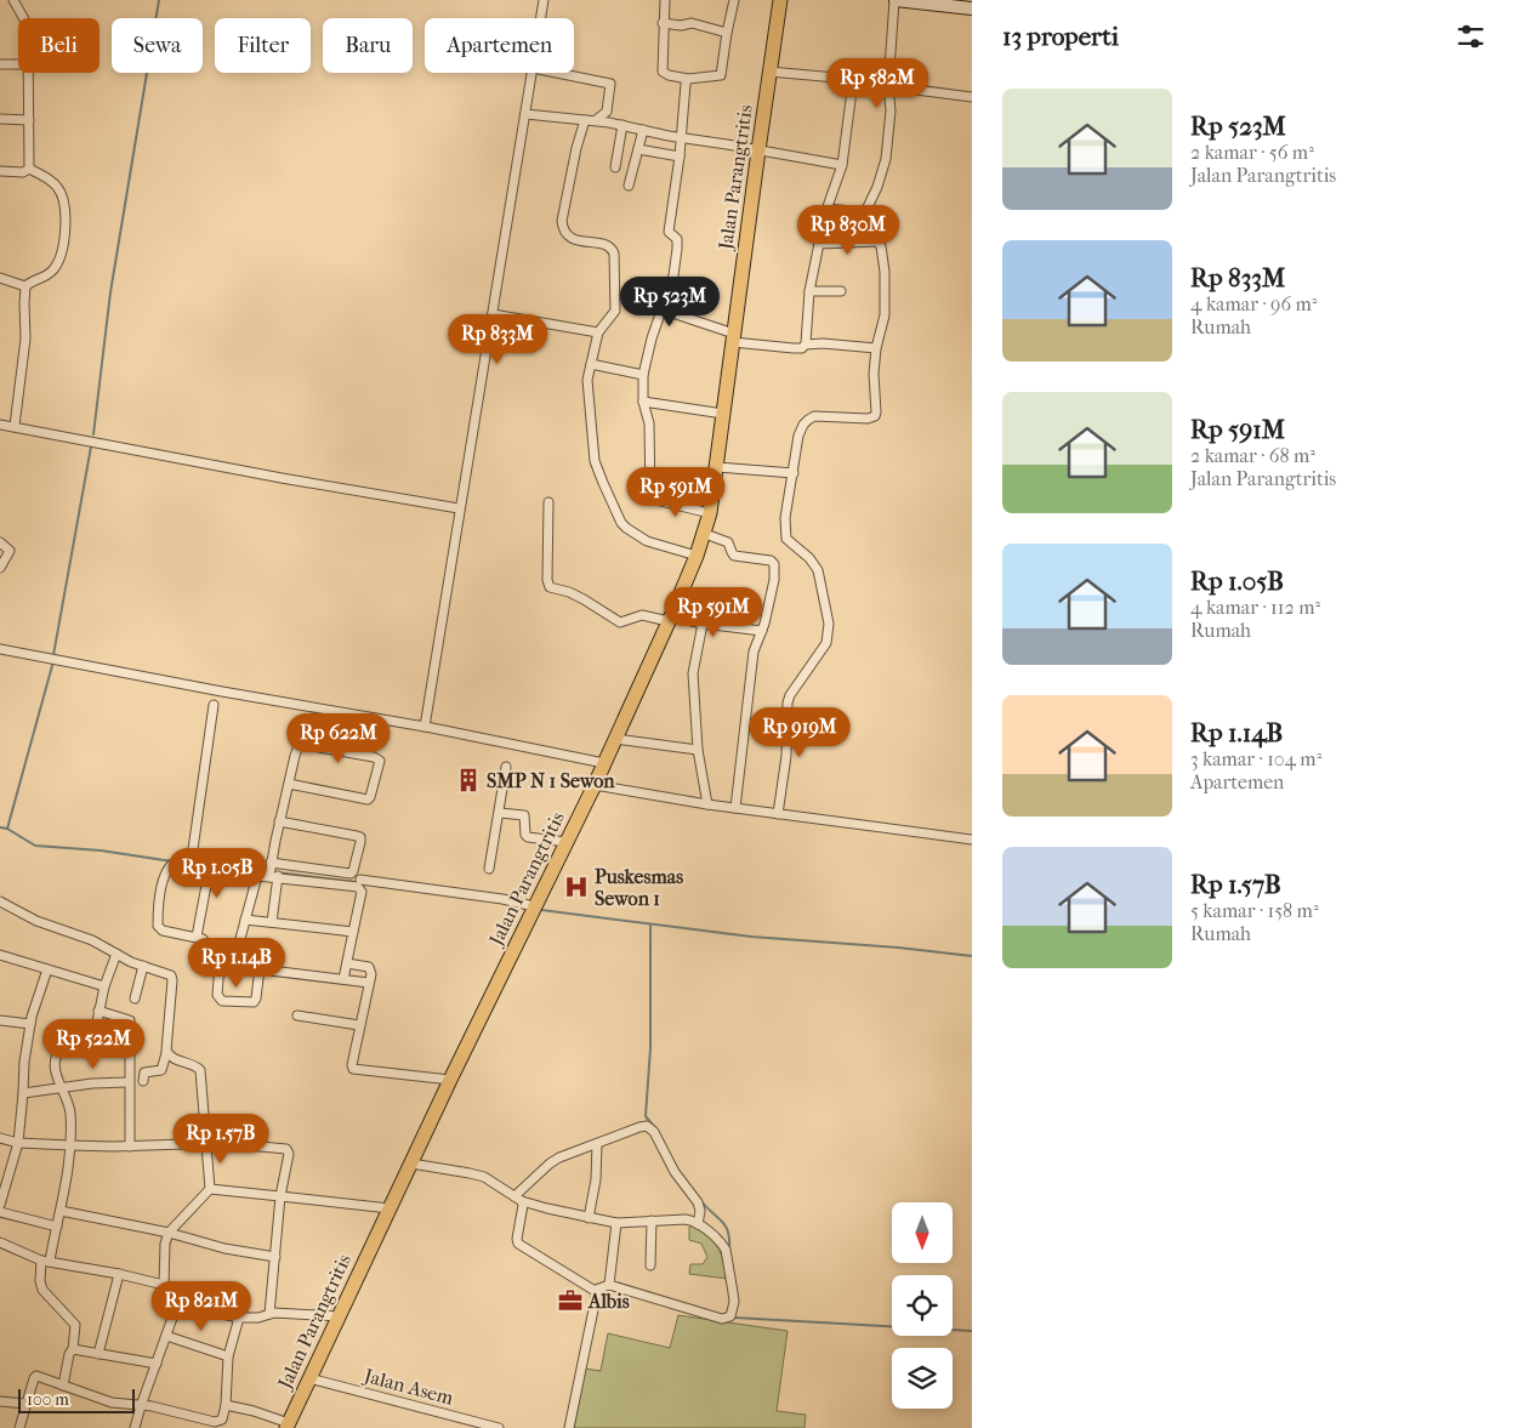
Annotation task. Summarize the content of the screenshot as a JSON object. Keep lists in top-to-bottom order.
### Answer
{
  "streets": {
    "main road": ["Jalan Parangtritis"],
    "street": ["Jalan Asem"]
  },
  "crossings": [
    ["Jalan Parangtritis", "Jalan Asem"]
  ],
  "places": {
    "building": ["SMP N 1 Sewon"],
    "hospital": ["Puskesmas Sewon 1"],
    "office": ["Albis"]
  },
  "scale_bar": "100 m",
  "north": "bottom",
  "page": {
    "heading": "13 properti",
    "chip": [
      "Beli",
      "Sewa",
      "Filter",
      "Baru",
      "Apartemen"
    ],
    "price": [
      "Rp 582M",
      "Rp 830M",
      "Rp 523M",
      "Rp 833M",
      "Rp 591M",
      "Rp 591M",
      "Rp 919M",
      "Rp 622M",
      "Rp 1.05B",
      "Rp 1.14B",
      "Rp 522M",
      "Rp 1.57B",
      "Rp 821M"
    ],
    "list": [
      {
        "name": "Rp 523M",
        "note": "2 kamar · 56 m² · Jalan Parangtritis"
      },
      {
        "name": "Rp 833M",
        "note": "4 kamar · 96 m² · Rumah"
      },
      {
        "name": "Rp 591M",
        "note": "2 kamar · 68 m² · Jalan Parangtritis"
      },
      {
        "name": "Rp 1.05B",
        "note": "4 kamar · 112 m² · Rumah"
      },
      {
        "name": "Rp 1.14B",
        "note": "3 kamar · 104 m² · Apartemen"
      },
      {
        "name": "Rp 1.57B",
        "note": "5 kamar · 158 m² · Rumah"
      }
    ],
    "scale": "100 m"
  }
}
